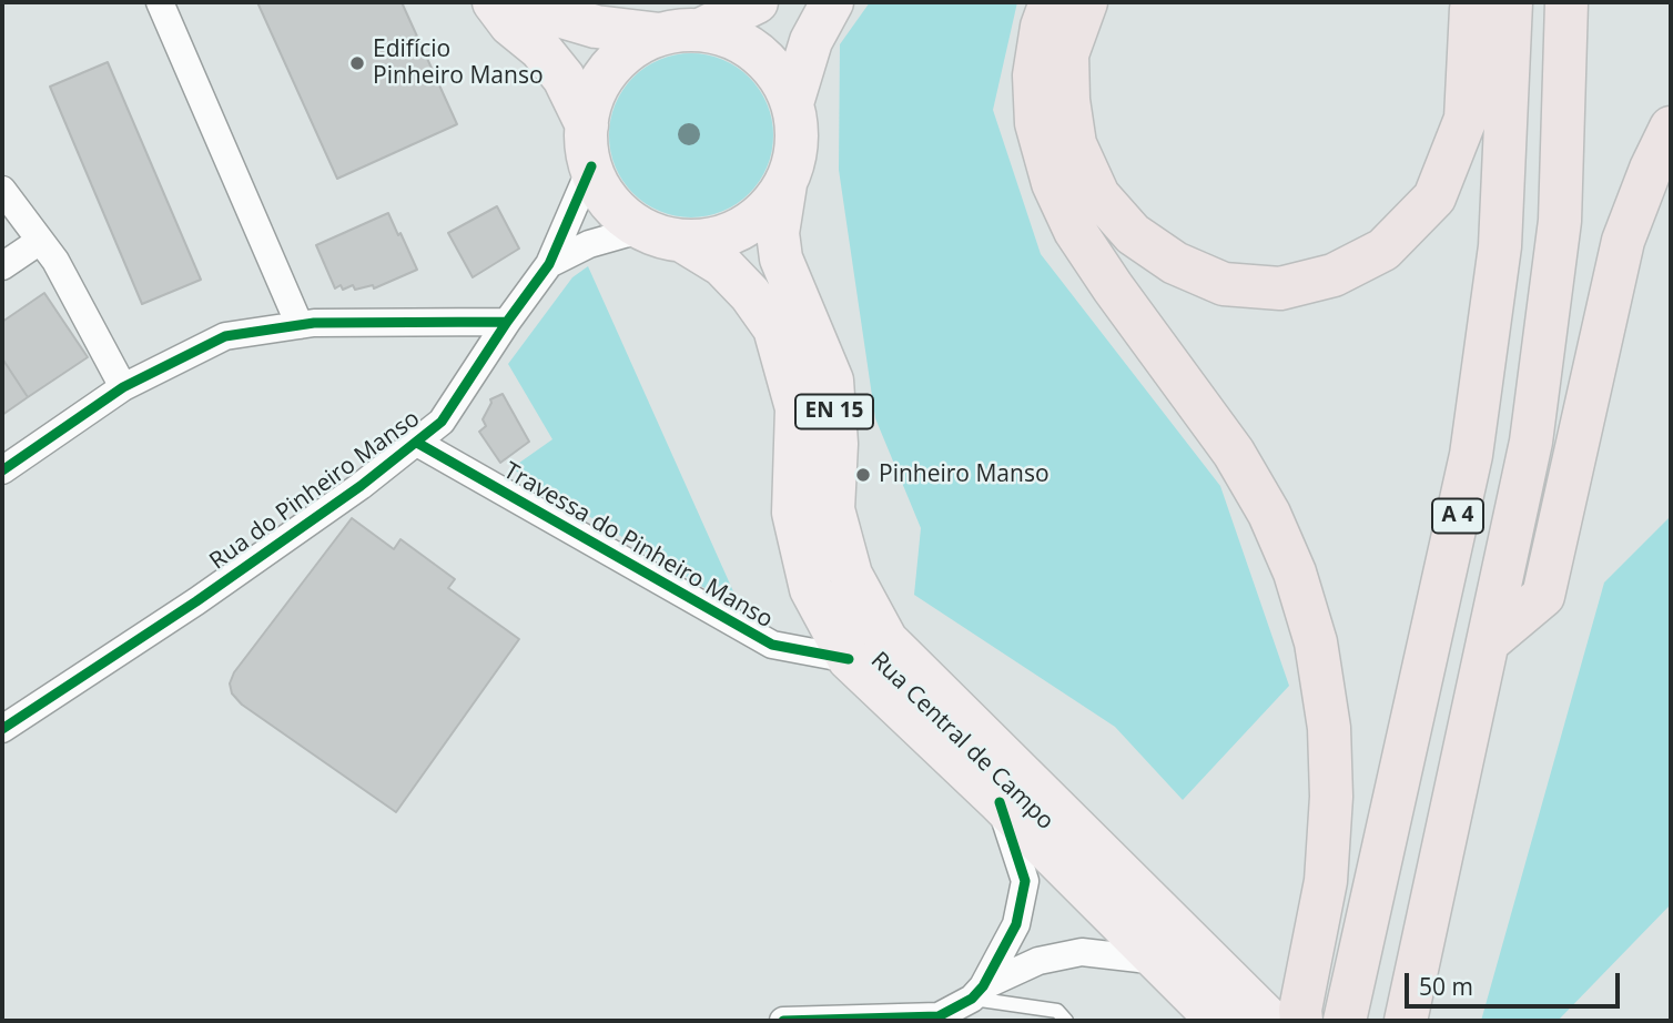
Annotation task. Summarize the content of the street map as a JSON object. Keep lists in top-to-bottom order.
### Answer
{
  "streets": {
    "highway": ["A 4"],
    "main road": ["EN 15", "Rua Central de Campo"],
    "street": ["Rua do Pinheiro Manso", "Travessa do Pinheiro Manso"]
  },
  "crossings": [
    ["EN 15", "Rua do Pinheiro Manso"],
    ["EN 15", "Rua Central de Campo"],
    ["Rua do Pinheiro Manso", "Travessa do Pinheiro Manso"],
    ["Rua do Pinheiro Manso", "Rua Central de Campo"],
    ["Travessa do Pinheiro Manso", "Rua Central de Campo"]
  ],
  "places": ["Edifício Pinheiro Manso", "Pinheiro Manso"],
  "scale_bar": "50 m"
}
